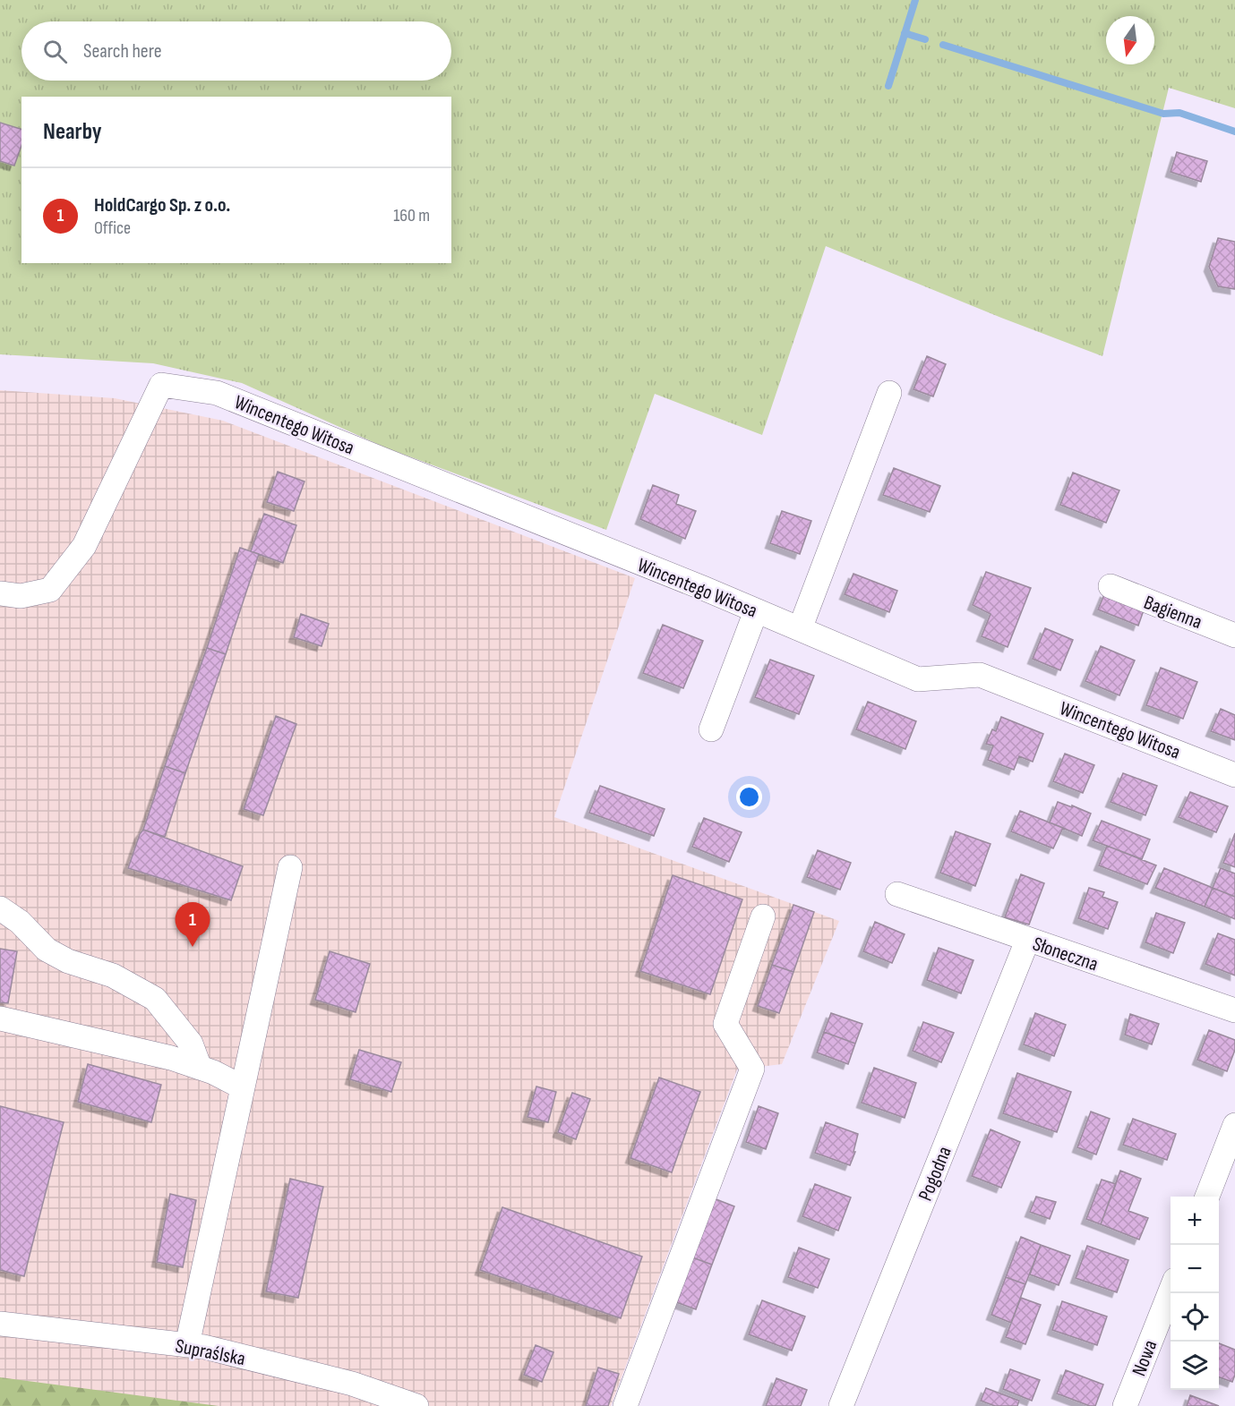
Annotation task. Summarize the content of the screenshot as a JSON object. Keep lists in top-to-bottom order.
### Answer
{
  "streets": {
    "street": [
      "Wincentego Witosa",
      "Bagienna",
      "Słoneczna",
      "Pogodna",
      "Supraślska",
      "Nowa"
    ]
  },
  "crossings": [
    ["Słoneczna", "Pogodna"]
  ],
  "north": "bottom",
  "page": {
    "search": "Search here",
    "heading": "Nearby",
    "list": [
      {
        "mark": "1",
        "name": "HoldCargo Sp. z o.o.",
        "note": "Office",
        "value": "160 m"
      }
    ],
    "pins": "1",
    "map_buttons": ["+", "−"]
  }
}
